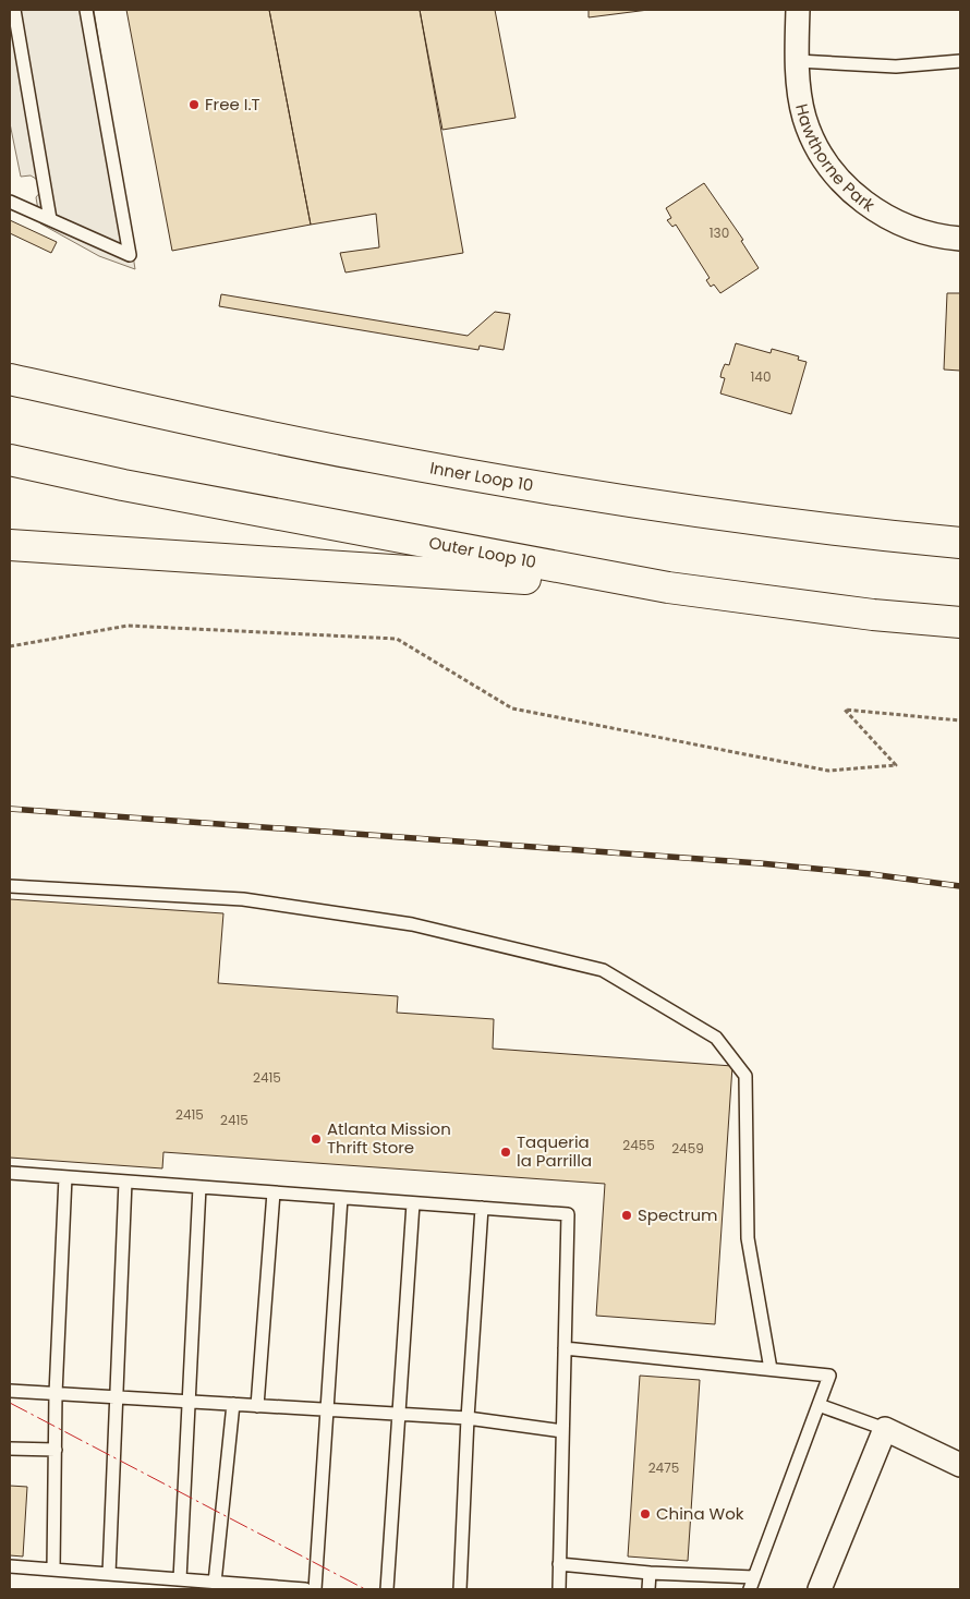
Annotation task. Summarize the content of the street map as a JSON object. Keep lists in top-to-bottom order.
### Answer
{
  "streets": {
    "highway": ["Inner Loop 10", "Outer Loop 10"],
    "street": ["Hawthorne Park"]
  },
  "places": [
    "Free I.T",
    "Atlanta Mission Thrift Store",
    "Taqueria la Parrilla",
    "Spectrum",
    "China Wok"
  ],
  "house_numbers": [
    "130",
    "140",
    "2415",
    "2415",
    "2415",
    "2455",
    "2459",
    "2475"
  ]
}
